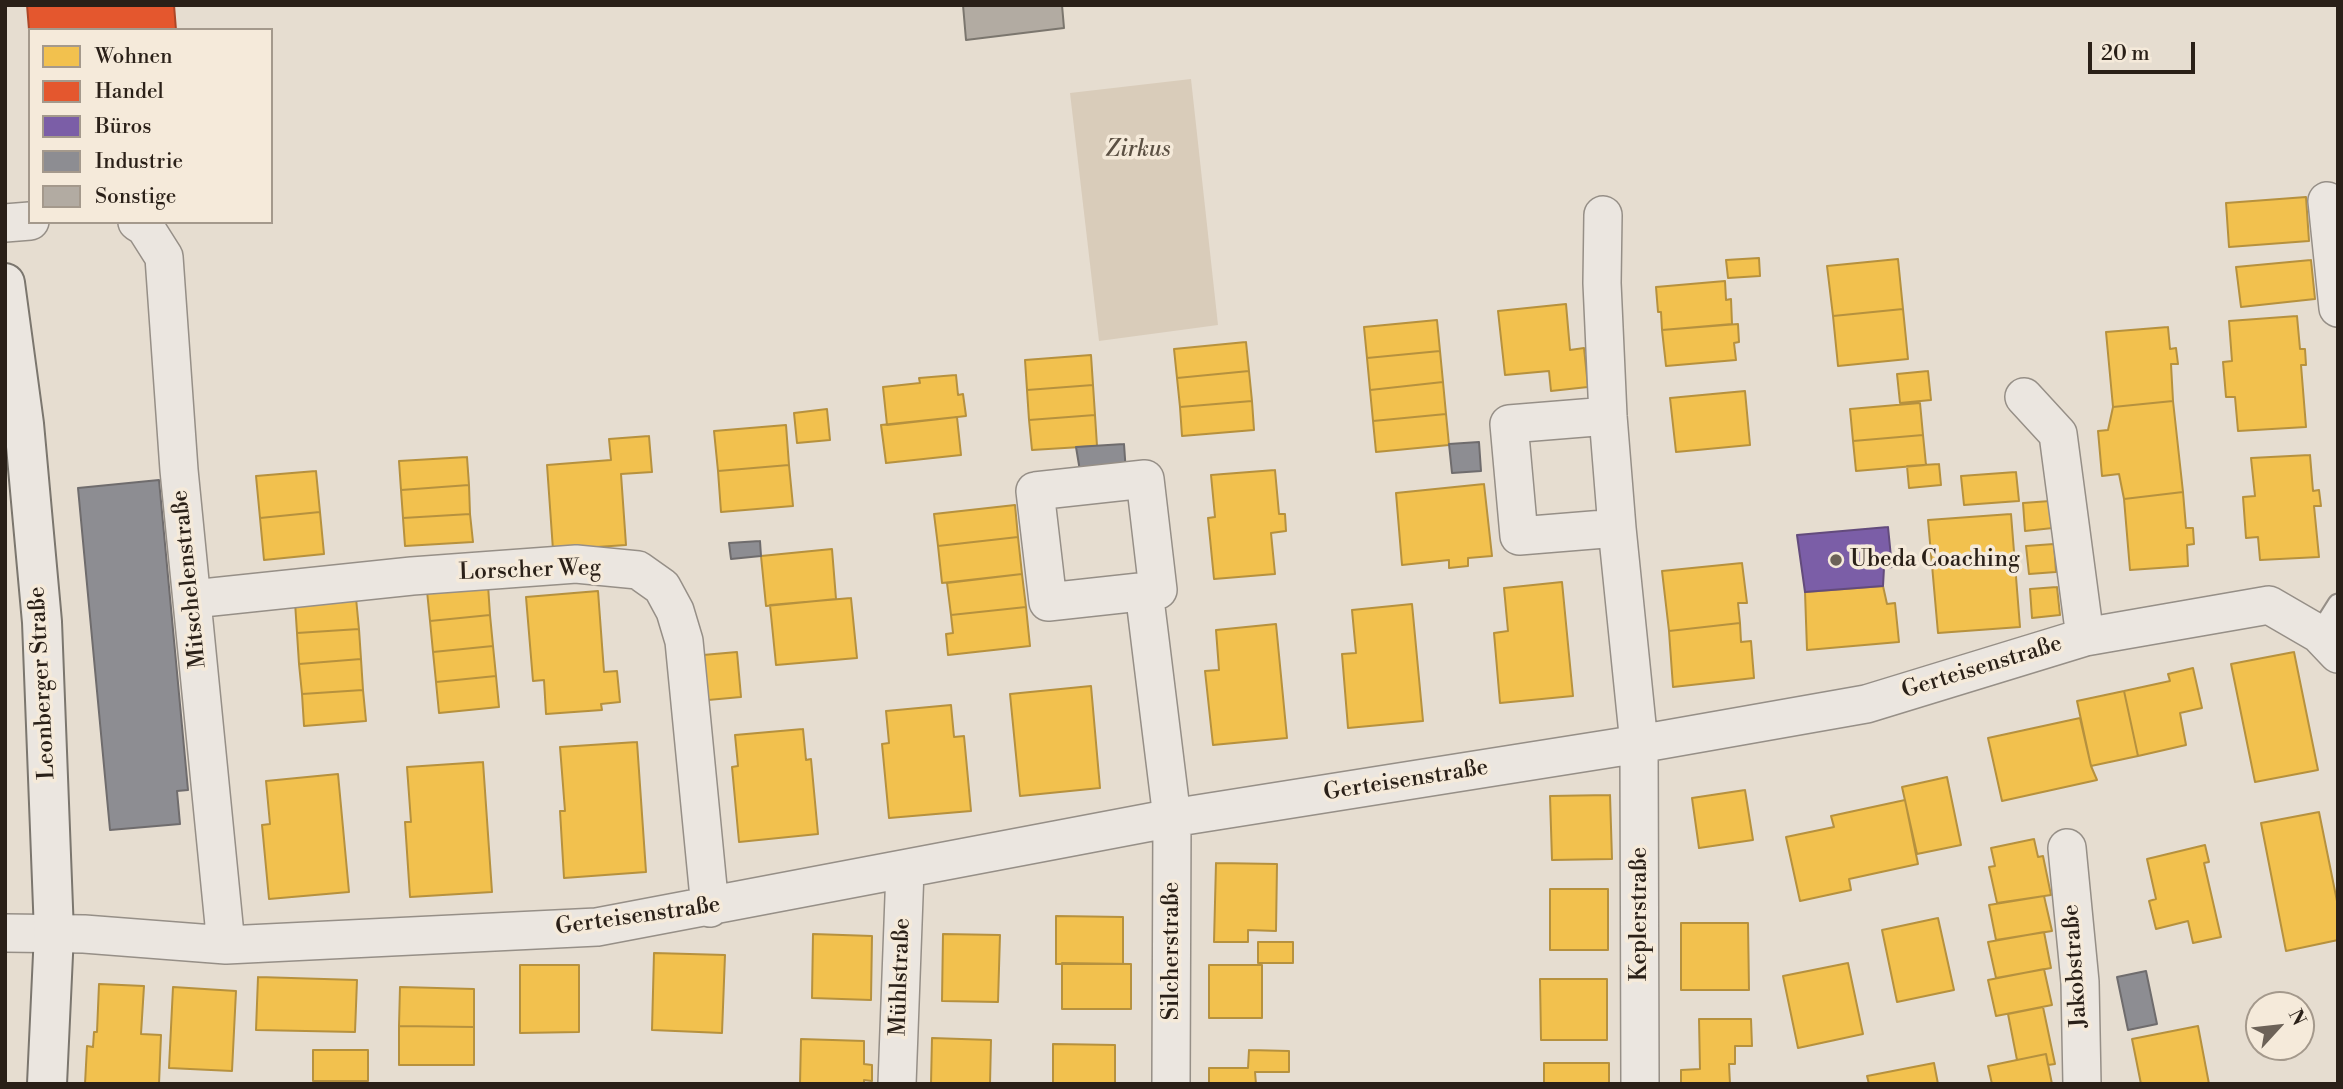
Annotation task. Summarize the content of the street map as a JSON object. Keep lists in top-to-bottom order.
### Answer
{
  "streets": {
    "main road": ["Leonberger Straße"],
    "street": [
      "Lorscher Weg",
      "Mitschelenstraße",
      "Gerteisenstraße",
      "Keplerstraße",
      "Silcherstraße",
      "Jakobstraße",
      "Mühlstraße"
    ]
  },
  "crossings": [
    ["Lorscher Weg", "Mitschelenstraße"],
    ["Lorscher Weg", "Gerteisenstraße"],
    ["Mitschelenstraße", "Gerteisenstraße"],
    ["Gerteisenstraße", "Leonberger Straße"],
    ["Gerteisenstraße", "Keplerstraße"],
    ["Gerteisenstraße", "Silcherstraße"],
    ["Gerteisenstraße", "Mühlstraße"]
  ],
  "parks": ["Zirkus"],
  "places": ["Ubeda Coaching"],
  "legend": [
    "Wohnen",
    "Handel",
    "Büros",
    "Industrie",
    "Sonstige"
  ],
  "scale_bar": "20 m",
  "north": "top right"
}
